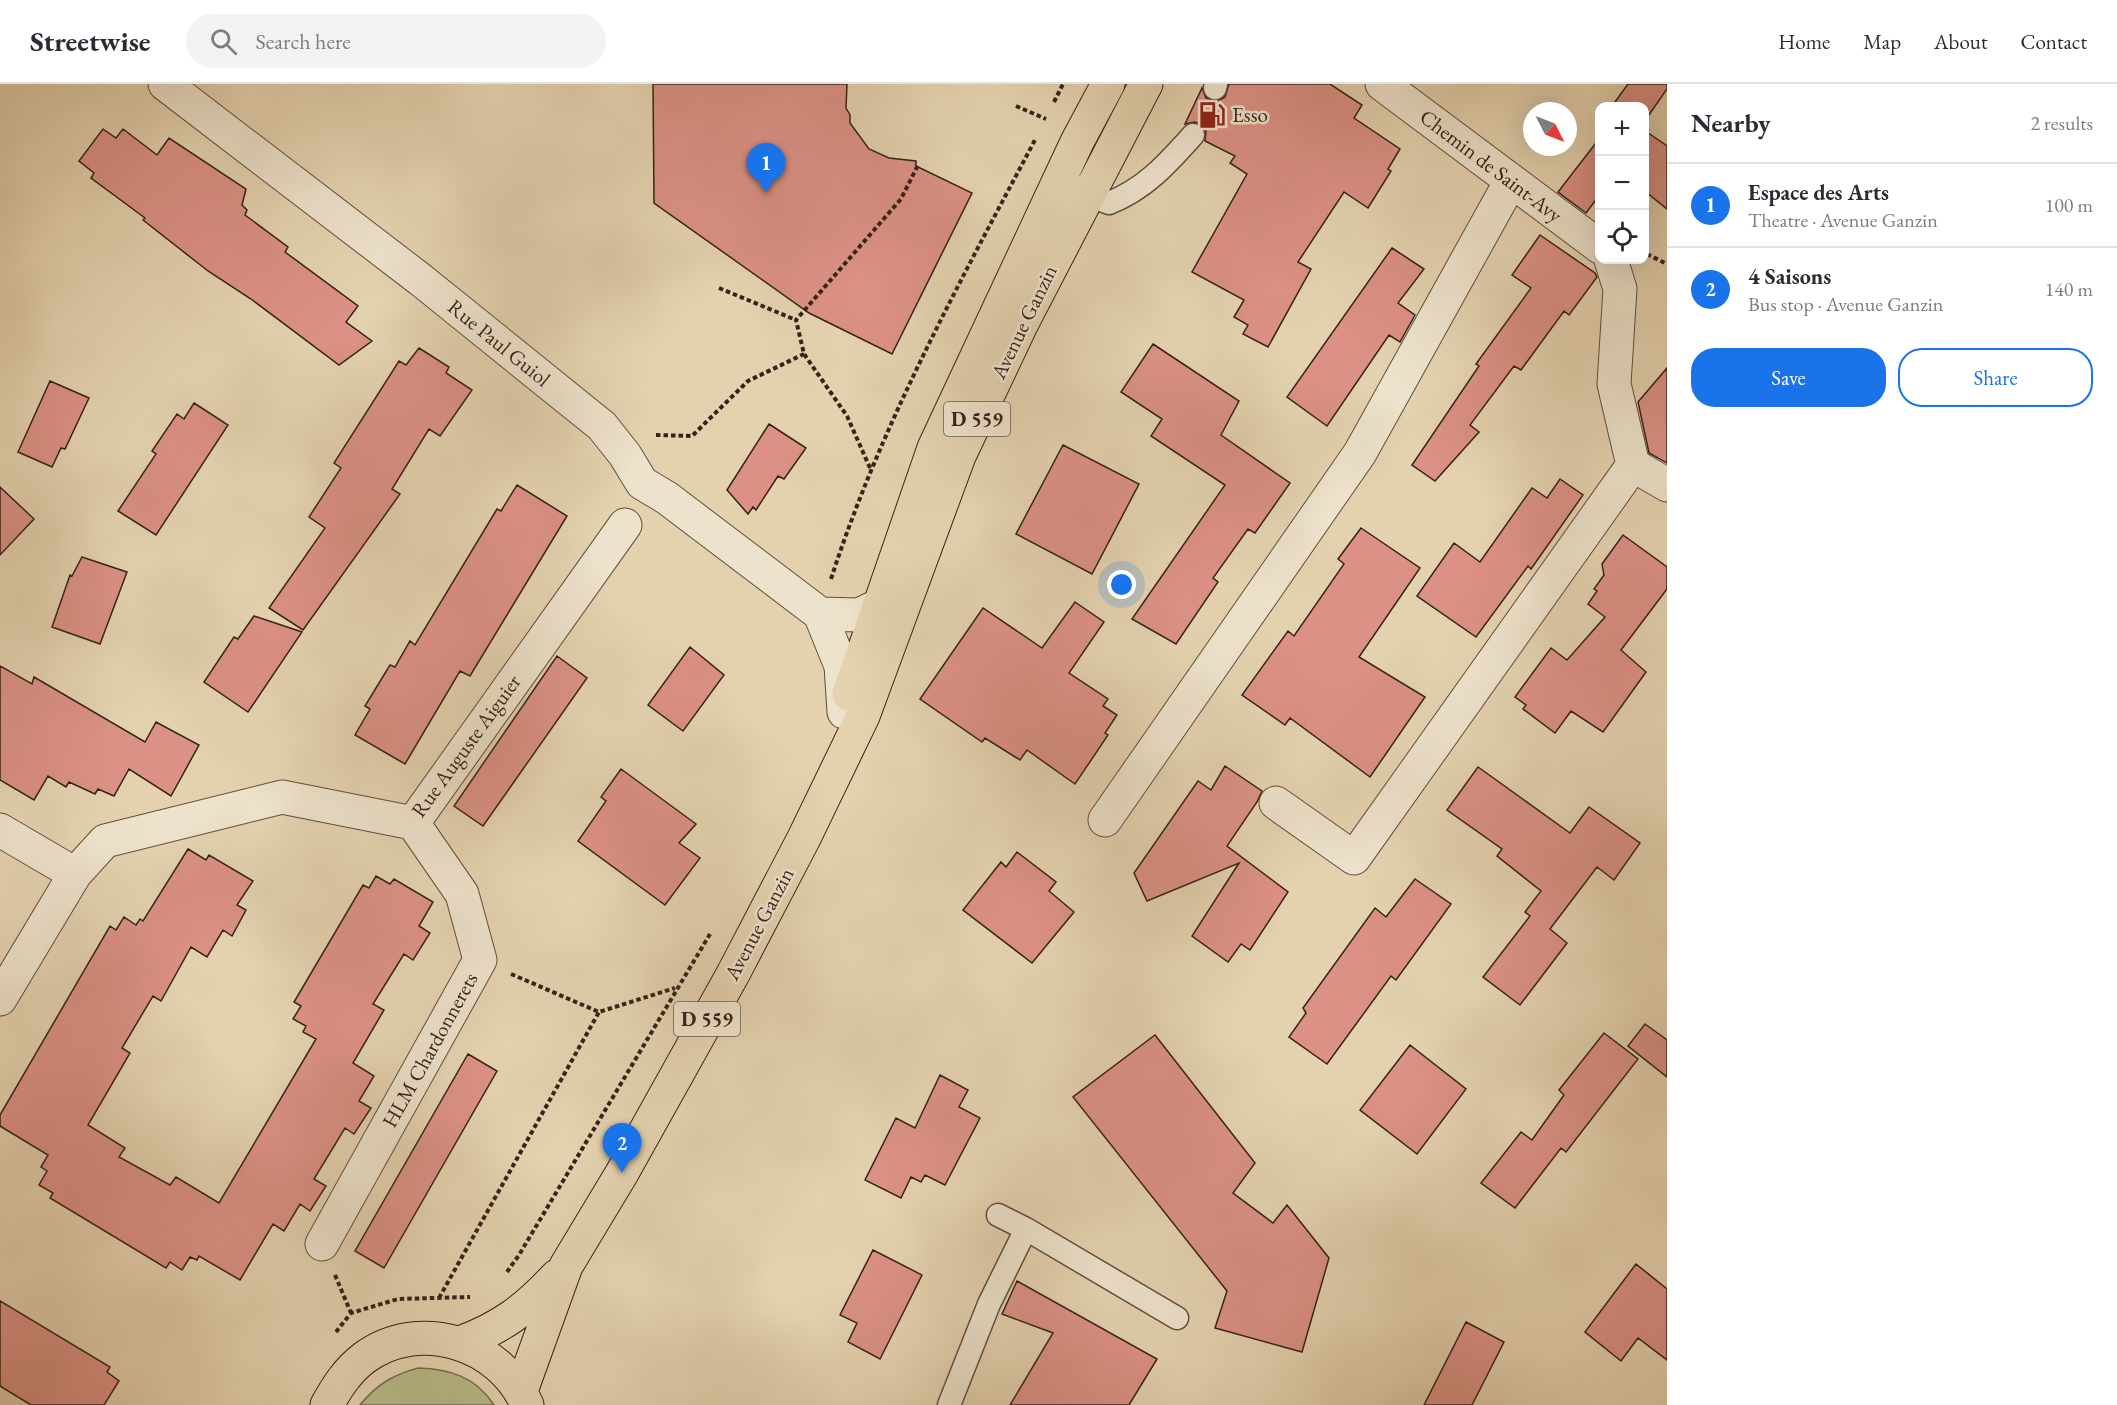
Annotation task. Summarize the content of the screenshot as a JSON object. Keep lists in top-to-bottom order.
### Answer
{
  "streets": {
    "main road": ["Avenue Ganzin", "D 559"],
    "street": [
      "Chemin de Saint-Avy",
      "Rue Paul Guiol",
      "Rue Auguste Aiguier",
      "HLM Chardonnerets"
    ]
  },
  "crossings": [
    ["Rue Auguste Aiguier", "HLM Chardonnerets"]
  ],
  "places": {
    "fuel station": ["Esso"]
  },
  "north": "bottom right",
  "page": {
    "header": "Streetwise",
    "search": "Search here",
    "nav": [
      "Home",
      "Map",
      "About",
      "Contact"
    ],
    "heading": ["Nearby", "2 results"],
    "map_buttons": ["+", "−"],
    "pins": ["1", "2"],
    "list": [
      {
        "mark": "1",
        "name": "Espace des Arts",
        "note": "Theatre · Avenue Ganzin",
        "value": "100 m"
      },
      {
        "mark": "2",
        "name": "4 Saisons",
        "note": "Bus stop · Avenue Ganzin",
        "value": "140 m"
      }
    ],
    "buttons": ["Save", "Share"]
  }
}
